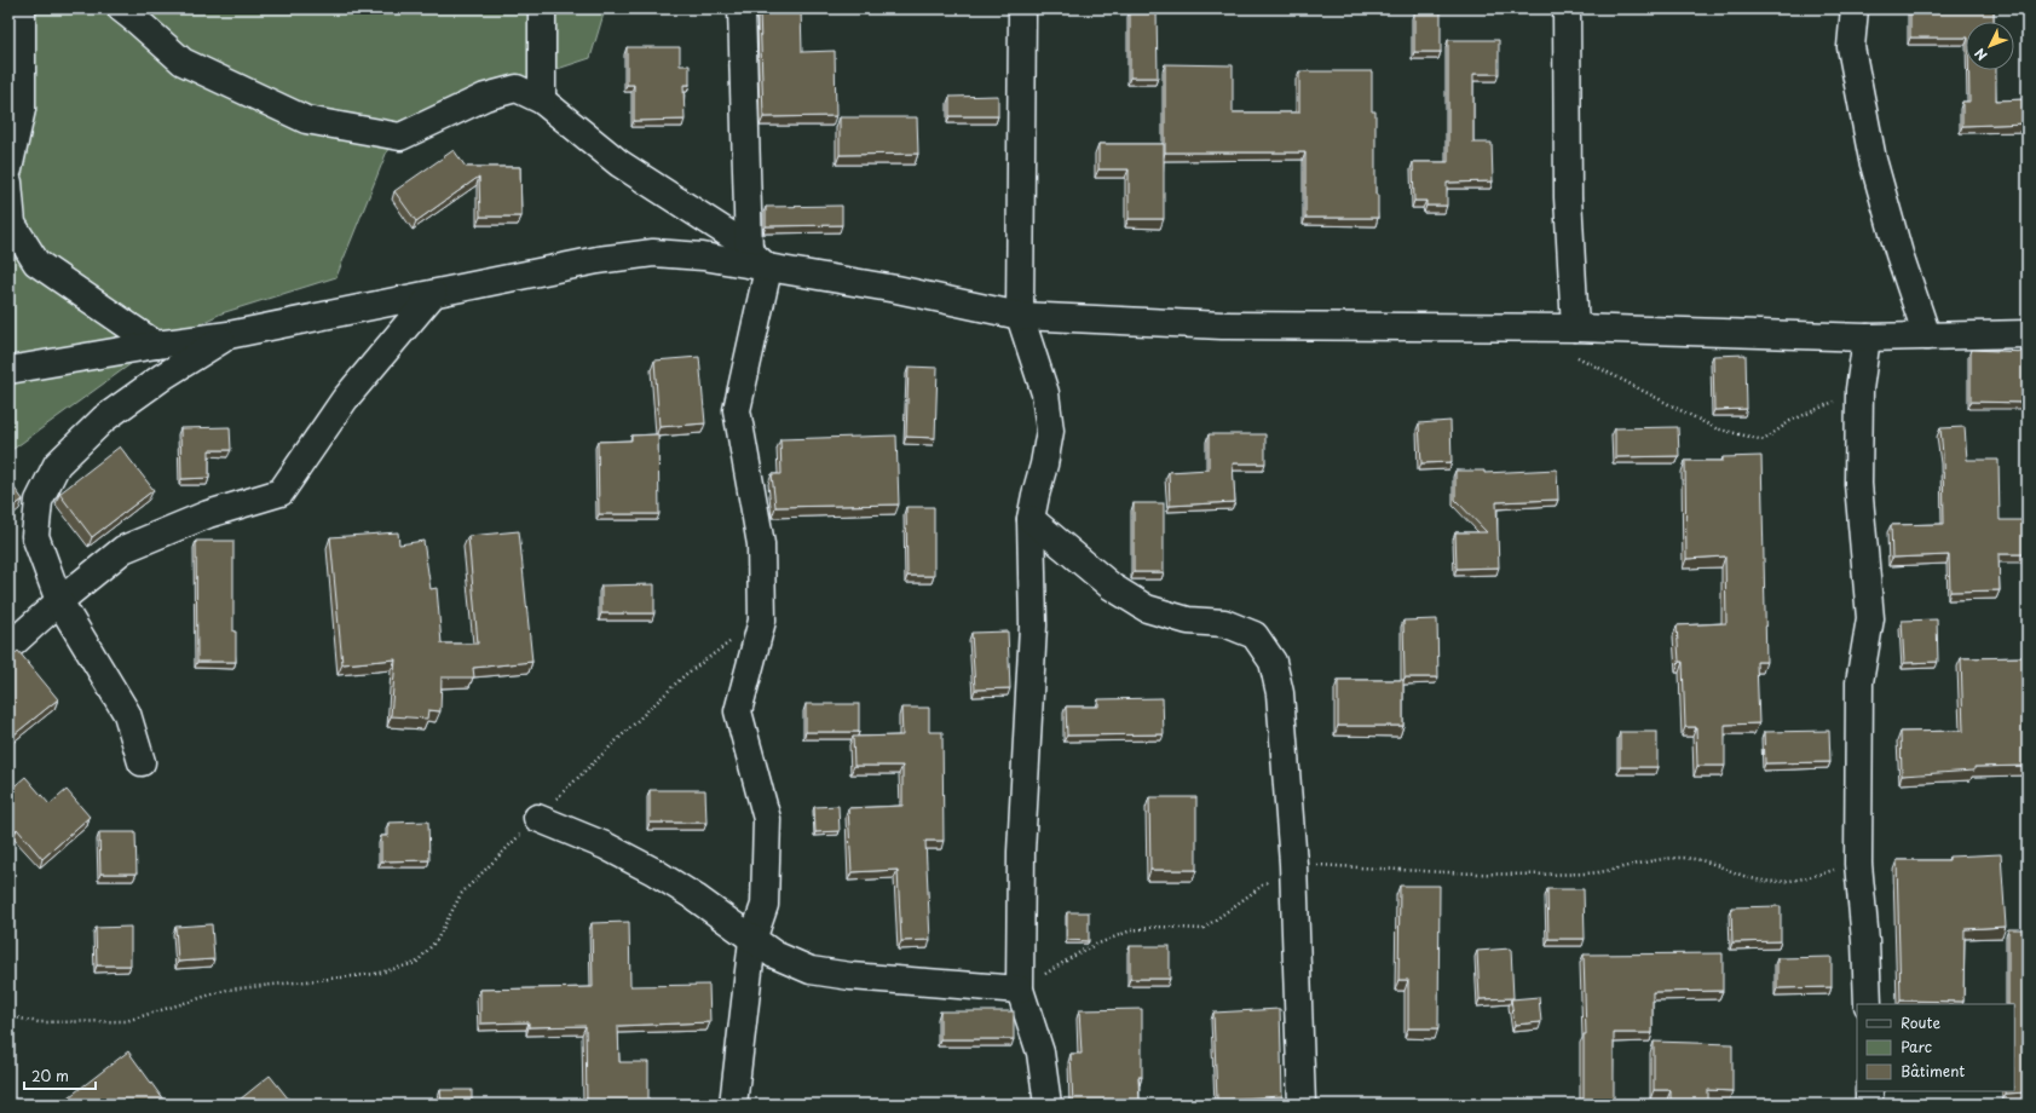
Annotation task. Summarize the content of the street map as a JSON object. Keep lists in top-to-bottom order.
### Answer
{
  "legend": ["Route", "Parc", "Bâtiment"],
  "scale_bar": "20 m",
  "north": "bottom left"
}
